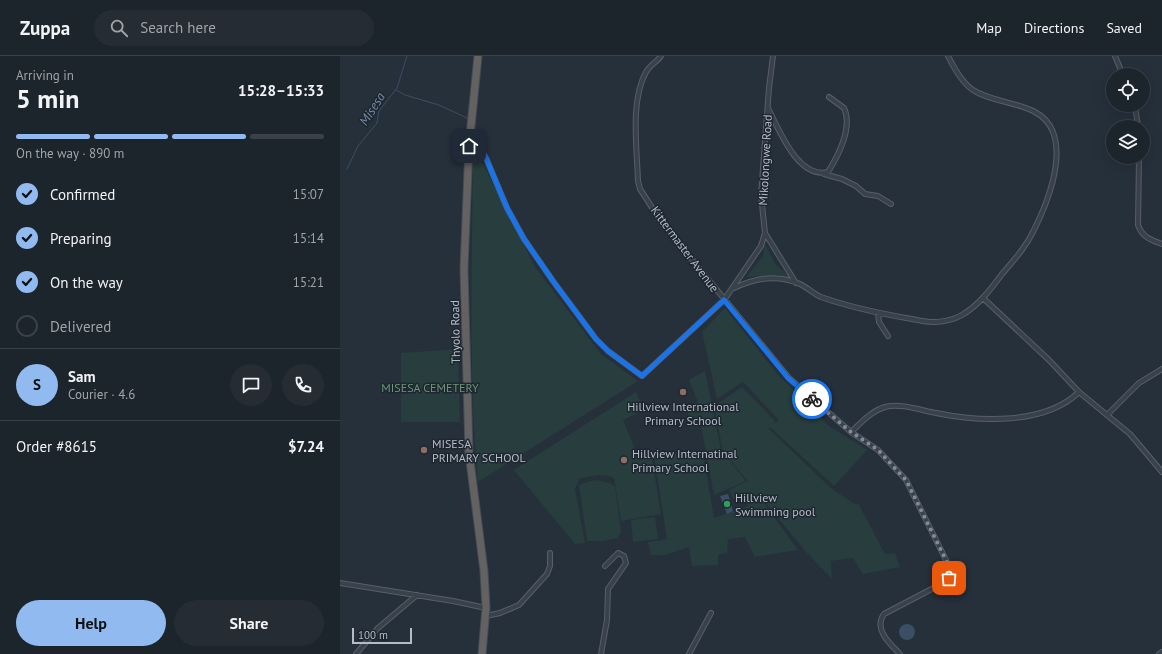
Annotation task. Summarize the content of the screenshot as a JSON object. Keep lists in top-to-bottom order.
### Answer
{
  "streets": {
    "highway": ["Thyolo Road"],
    "street": ["Mikolongwe Road", "Kittermaster Avenue"]
  },
  "crossings": [
    ["Mikolongwe Road", "Kittermaster Avenue"],
    ["Mikolongwe Road", "Thyolo Road"]
  ],
  "water": ["Misesa"],
  "parks": ["MISESA CEMETERY"],
  "places": [
    "Hillview International Primary School",
    "MISESA PRIMARY SCHOOL",
    "Hillview Internatinal Primary School",
    "Hillview Swimming pool"
  ],
  "scale_bar": "100 m",
  "page": {
    "header": "Zuppa",
    "search": "Search here",
    "nav": ["Map", "Directions", "Saved"],
    "heading": ["5 min", "Arriving in", "15:28–15:33"],
    "panel": [
      "Sam",
      "Courier · 4.6",
      "Order #8615",
      "$7.24"
    ],
    "bar": "On the way · 890 m",
    "list": [
      ["Confirmed", "15:07"],
      ["Preparing", "15:14"],
      ["On the way", "15:21"],
      "Delivered"
    ],
    "round": "S",
    "buttons": ["Help", "Share"],
    "scale": "100 m"
  }
}
